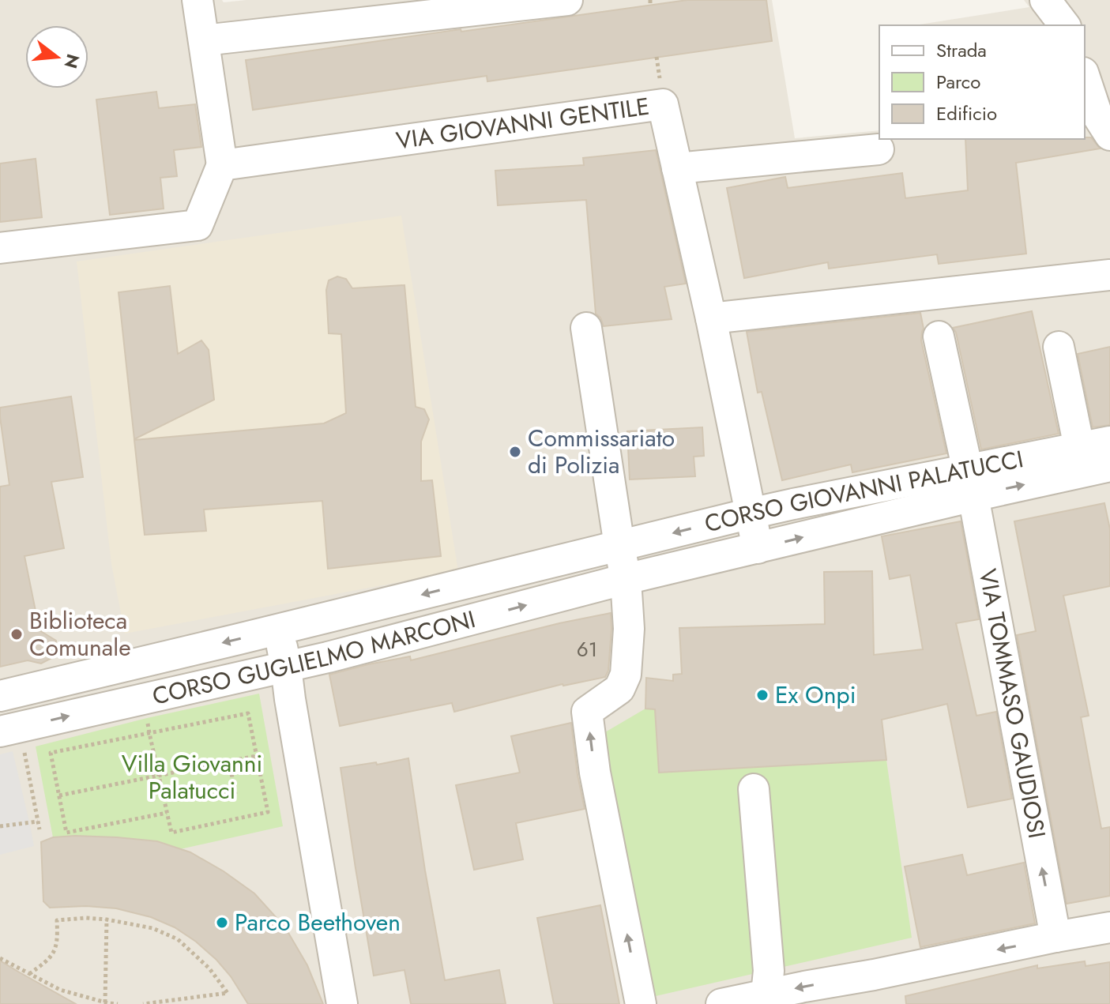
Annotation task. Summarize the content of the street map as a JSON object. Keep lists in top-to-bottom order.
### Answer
{
  "streets": {
    "street": [
      "VIA GIOVANNI GENTILE",
      "CORSO GIOVANNI PALATUCCI",
      "CORSO GUGLIELMO MARCONI",
      "VIA TOMMASO GAUDIOSI"
    ]
  },
  "crossings": [
    ["VIA GIOVANNI GENTILE", "CORSO GIOVANNI PALATUCCI"],
    ["CORSO GIOVANNI PALATUCCI", "CORSO GUGLIELMO MARCONI"],
    ["CORSO GIOVANNI PALATUCCI", "VIA TOMMASO GAUDIOSI"]
  ],
  "one_way": ["VIA TOMMASO GAUDIOSI"],
  "parks": ["Villa Giovanni Palatucci"],
  "places": [
    "Commissariato di Polizia",
    "Biblioteca Comunale",
    "Ex Onpi",
    "Parco Beethoven"
  ],
  "house_numbers": ["61"],
  "legend": ["Strada", "Parco", "Edificio"],
  "north": "right"
}
